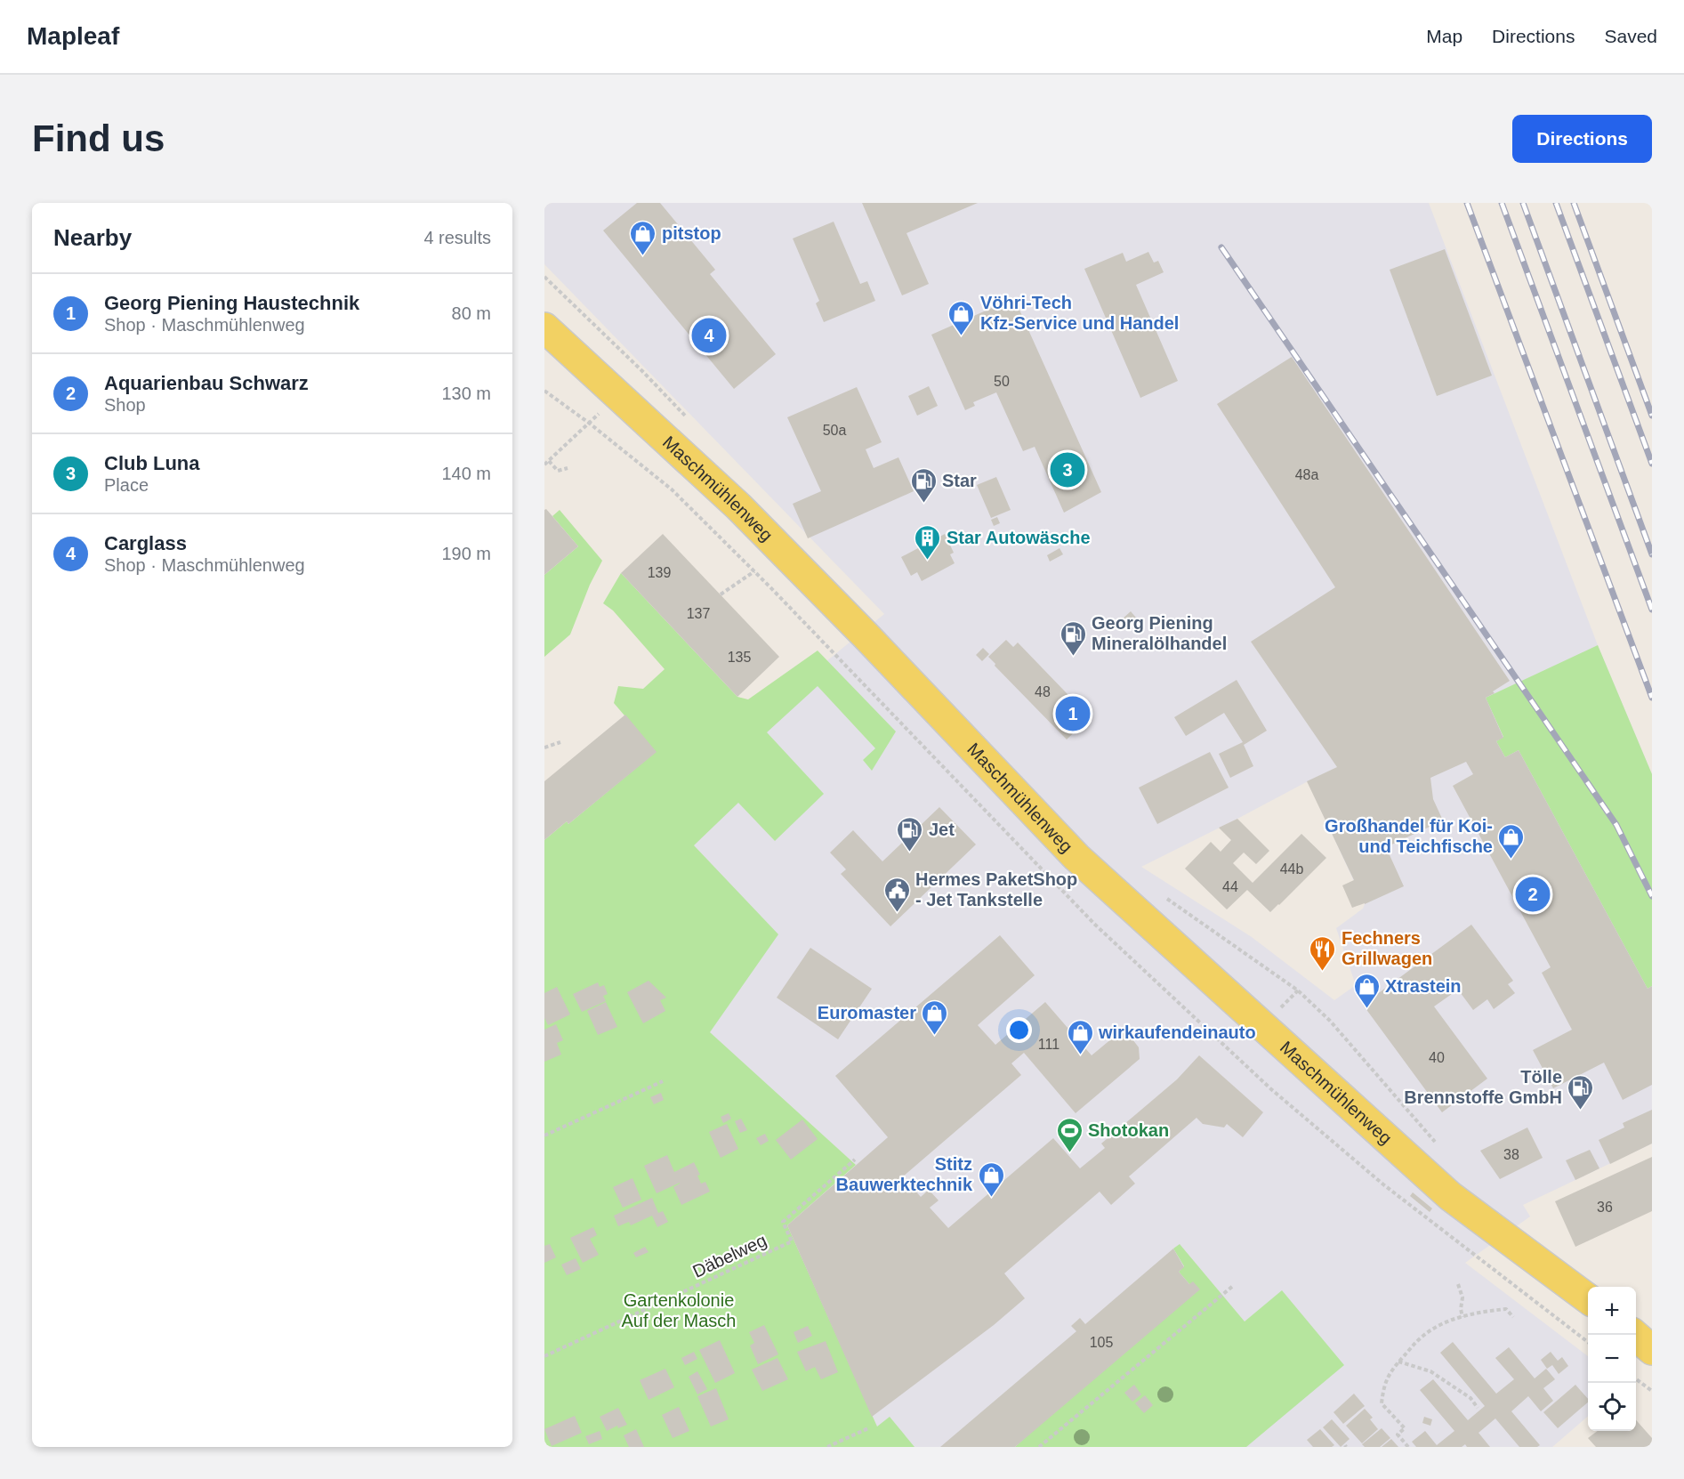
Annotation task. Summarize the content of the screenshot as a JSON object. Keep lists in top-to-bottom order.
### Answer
{
  "streets": {
    "main road": ["Maschmühlenweg"],
    "path": ["Däbelweg"]
  },
  "parks": ["Gartenkolonie Auf der Masch"],
  "places": {
    "shop": [
      "pitstop",
      "Vöhri-Tech Kfz-Service und Handel",
      "Großhandel für Koi- und Teichfische",
      "Xtrastein",
      "Euromaster",
      "wirkaufendeinauto",
      "Stitz Bauwerktechnik"
    ],
    "fuel station": [
      "Star",
      "Georg Piening Mineralölhandel",
      "Jet",
      "Tölle Brennstoffe GmbH"
    ],
    "building": ["Star Autowäsche"],
    "public building": ["Hermes PaketShop - Jet Tankstelle"],
    "restaurant": ["Fechners Grillwagen"],
    "sports": ["Shotokan"]
  },
  "house_numbers": [
    "50",
    "50a",
    "48a",
    "139",
    "137",
    "135",
    "48",
    "44b",
    "44",
    "111",
    "40",
    "38",
    "36",
    "105"
  ],
  "page": {
    "header": "Mapleaf",
    "nav": ["Map", "Directions", "Saved"],
    "buttons": "Directions",
    "title": "Find us",
    "heading": ["Nearby", "4 results"],
    "list": [
      {
        "mark": "1",
        "name": "Georg Piening Haustechnik",
        "note": "Shop · Maschmühlenweg",
        "value": "80 m"
      },
      {
        "mark": "2",
        "name": "Aquarienbau Schwarz",
        "note": "Shop",
        "value": "130 m"
      },
      {
        "mark": "3",
        "name": "Club Luna",
        "note": "Place",
        "value": "140 m"
      },
      {
        "mark": "4",
        "name": "Carglass",
        "note": "Shop · Maschmühlenweg",
        "value": "190 m"
      }
    ],
    "pins": [
      "4",
      "3",
      "1",
      "2"
    ],
    "map_buttons": ["+", "−"]
  }
}
